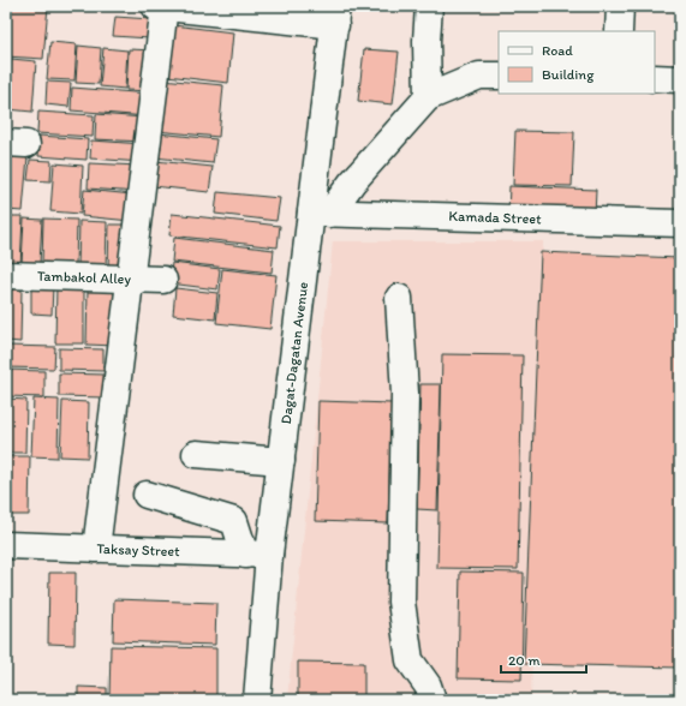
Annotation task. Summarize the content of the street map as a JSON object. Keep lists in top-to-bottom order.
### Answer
{
  "streets": {
    "street": [
      "Kamada Street",
      "Tambakol Alley",
      "Dagat-Dagatan Avenue",
      "Taksay Street"
    ]
  },
  "crossings": [
    ["Kamada Street", "Dagat-Dagatan Avenue"],
    ["Dagat-Dagatan Avenue", "Taksay Street"]
  ],
  "legend": ["Road", "Building"],
  "scale_bar": "20 m"
}
